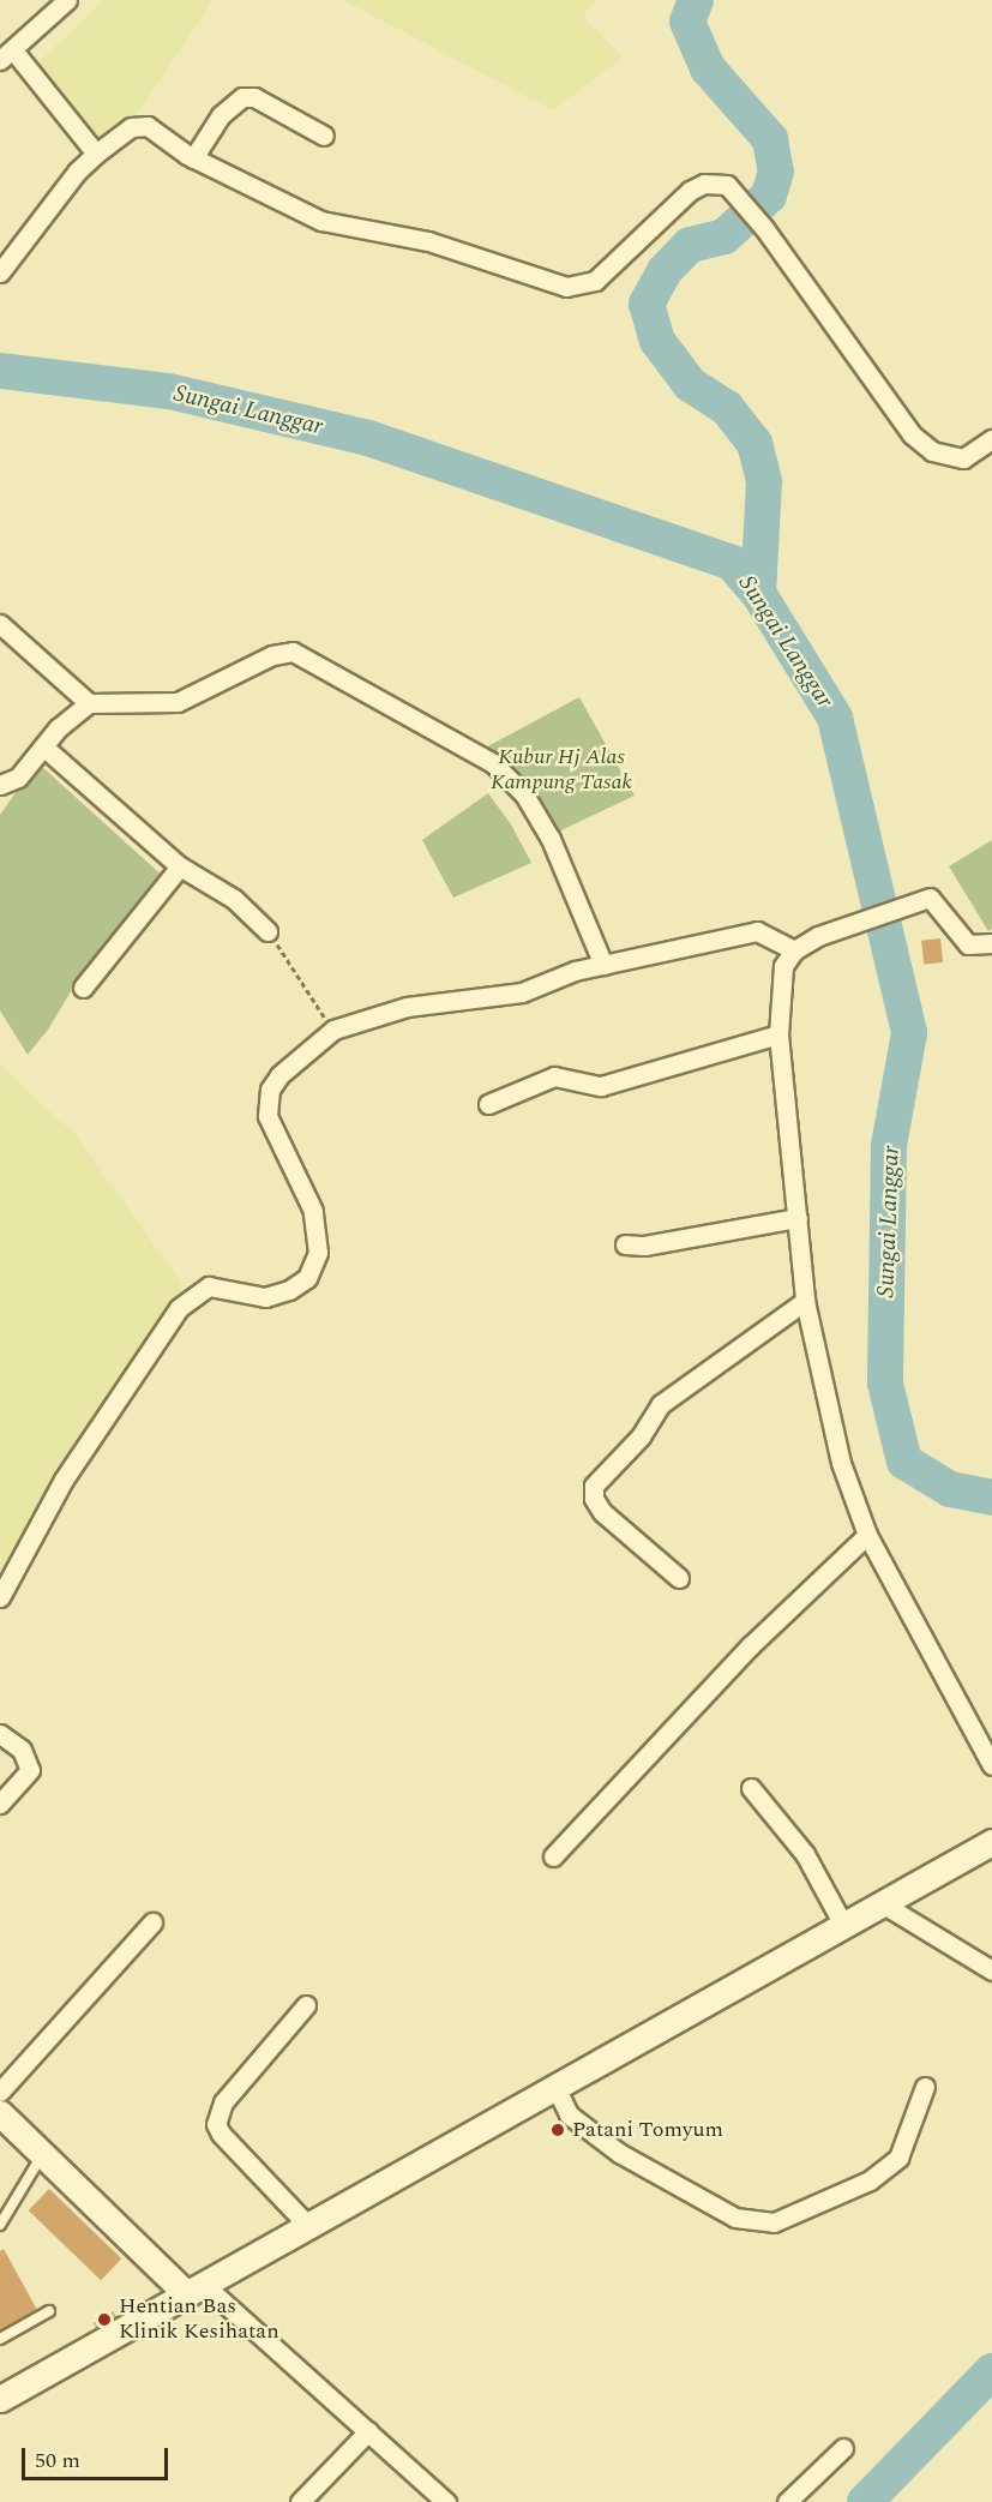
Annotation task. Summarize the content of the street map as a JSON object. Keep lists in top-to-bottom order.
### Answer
{
  "water": ["Sungai Langgar"],
  "parks": ["Kubur Hj Alas Kampung Tasak"],
  "places": ["Patani Tomyum", "Hentian Bas Klinik Kesihatan"],
  "scale_bar": "50 m"
}
